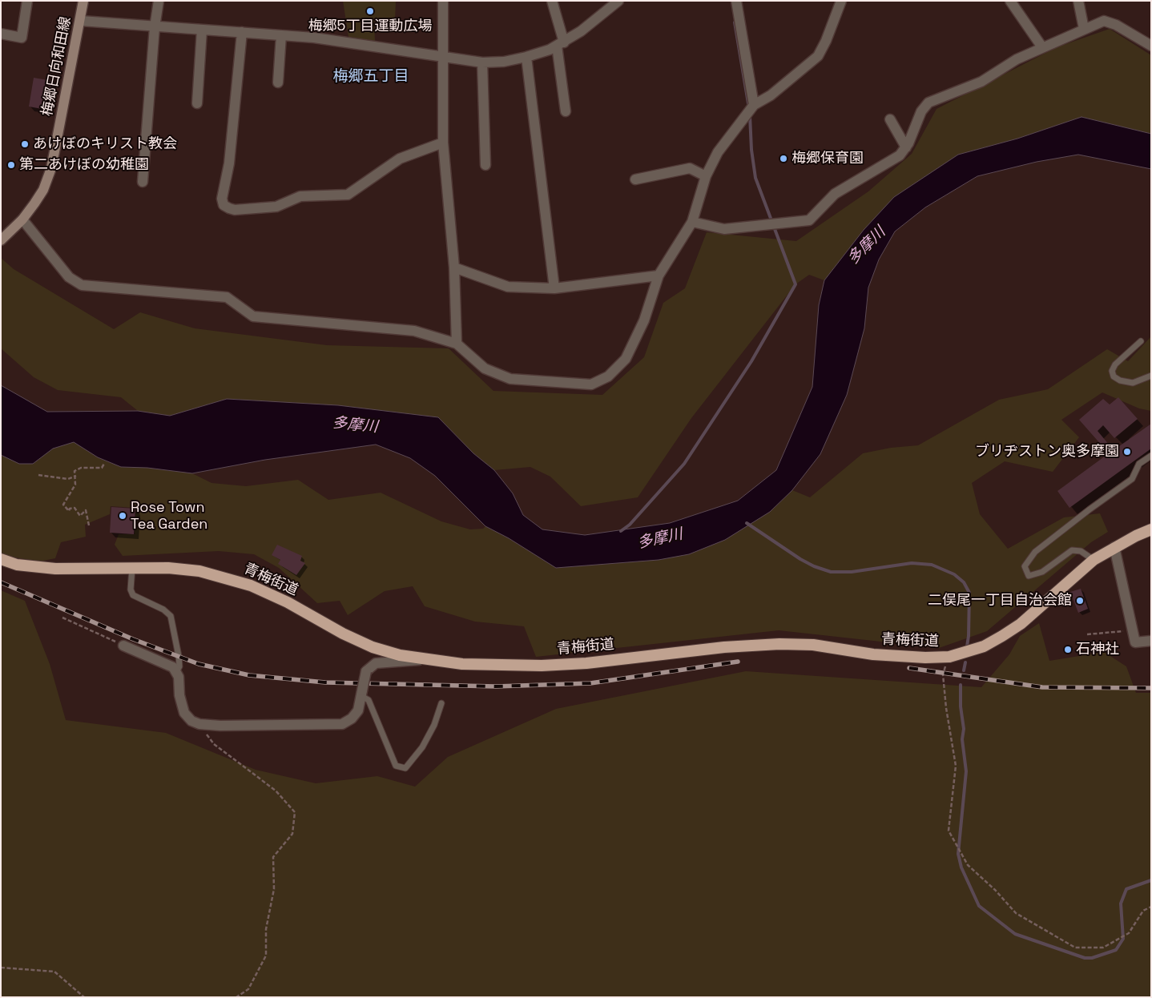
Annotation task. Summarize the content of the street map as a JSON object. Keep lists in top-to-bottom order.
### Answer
{
  "streets": {
    "highway": ["青梅街道"],
    "main road": ["梅郷日向和田線"]
  },
  "districts": ["梅郷五丁目"],
  "water": ["多摩川"],
  "places": [
    "梅郷5丁目運動広場",
    "あけぼのキリスト教会",
    "梅郷保育園",
    "第二あけぼの幼稚園",
    "ブリヂストン奥多摩園",
    "Rose Town Tea Garden",
    "二俣尾一丁目自治会館",
    "石神社"
  ]
}
